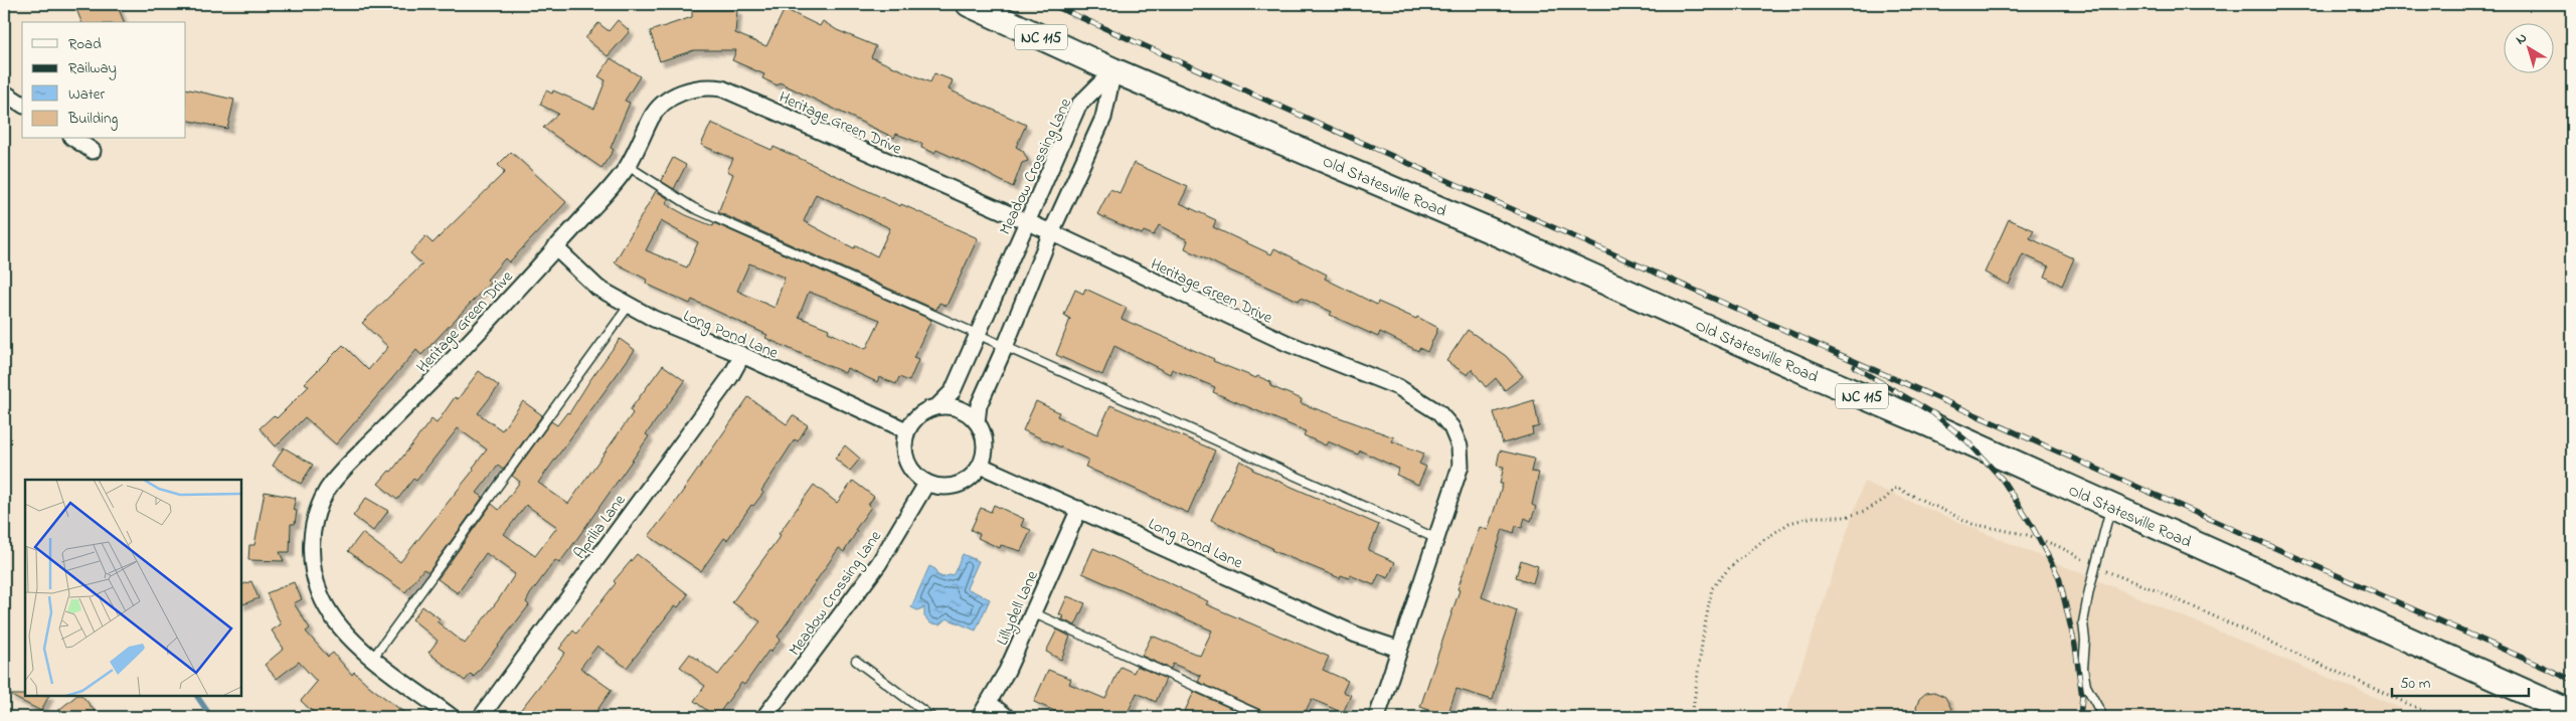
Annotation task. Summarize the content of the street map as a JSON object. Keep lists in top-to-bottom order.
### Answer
{
  "streets": {
    "main road": ["NC 115", "Old Statesville Road"],
    "street": [
      "Heritage Green Drive",
      "Meadow Crossing Lane",
      "Long Pond Lane",
      "Aprilia Lane",
      "Lillydell Lane"
    ]
  },
  "crossings": [
    ["Heritage Green Drive", "Meadow Crossing Lane"],
    ["Heritage Green Drive", "Long Pond Lane"],
    ["Meadow Crossing Lane", "Old Statesville Road"],
    ["Meadow Crossing Lane", "Long Pond Lane"],
    ["Long Pond Lane", "Aprilia Lane"],
    ["Long Pond Lane", "Lillydell Lane"]
  ],
  "legend": [
    "Road",
    "Railway",
    "Water",
    "Building"
  ],
  "scale_bar": "50 m",
  "north": "top left"
}
